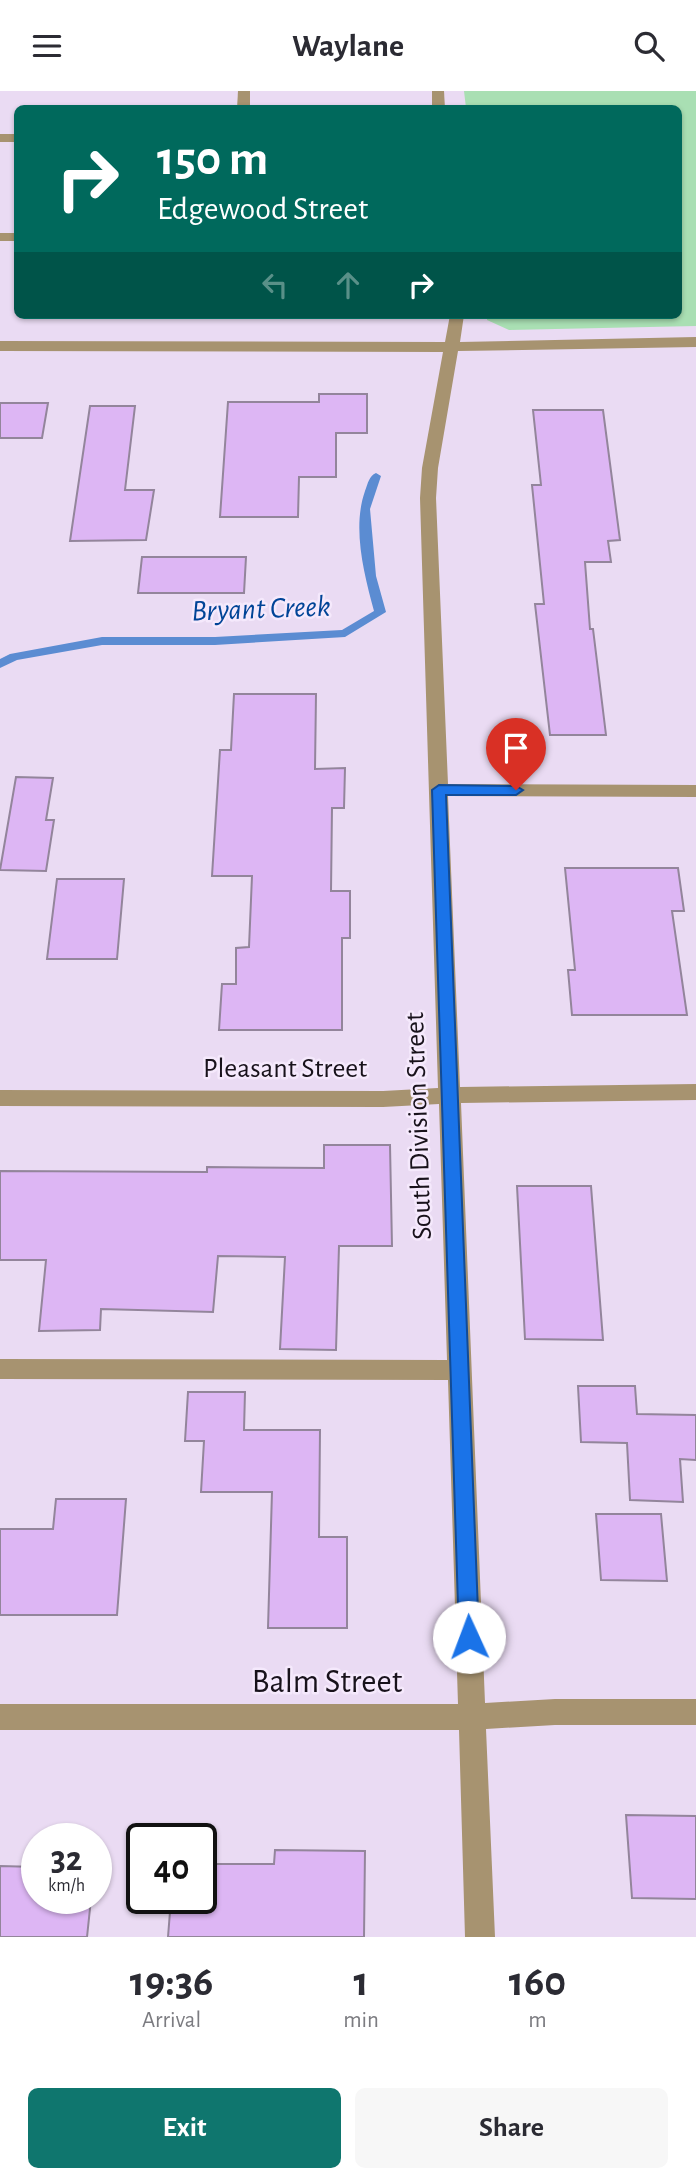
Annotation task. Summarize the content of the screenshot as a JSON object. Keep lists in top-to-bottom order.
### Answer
{
  "streets": {
    "street": ["Pleasant Street", "South Division Street", "Balm Street"]
  },
  "crossings": [
    ["Pleasant Street", "South Division Street"],
    ["South Division Street", "Balm Street"]
  ],
  "water": ["Bryant Creek"],
  "page": {
    "header": "Waylane",
    "turn": ["150 m", "Edgewood Street"],
    "speed": "32 km/h",
    "limit": "40",
    "eta": [
      "19:36",
      "Arrival",
      "1",
      "min",
      "160",
      "m"
    ],
    "buttons": ["Exit", "Share"]
  }
}
